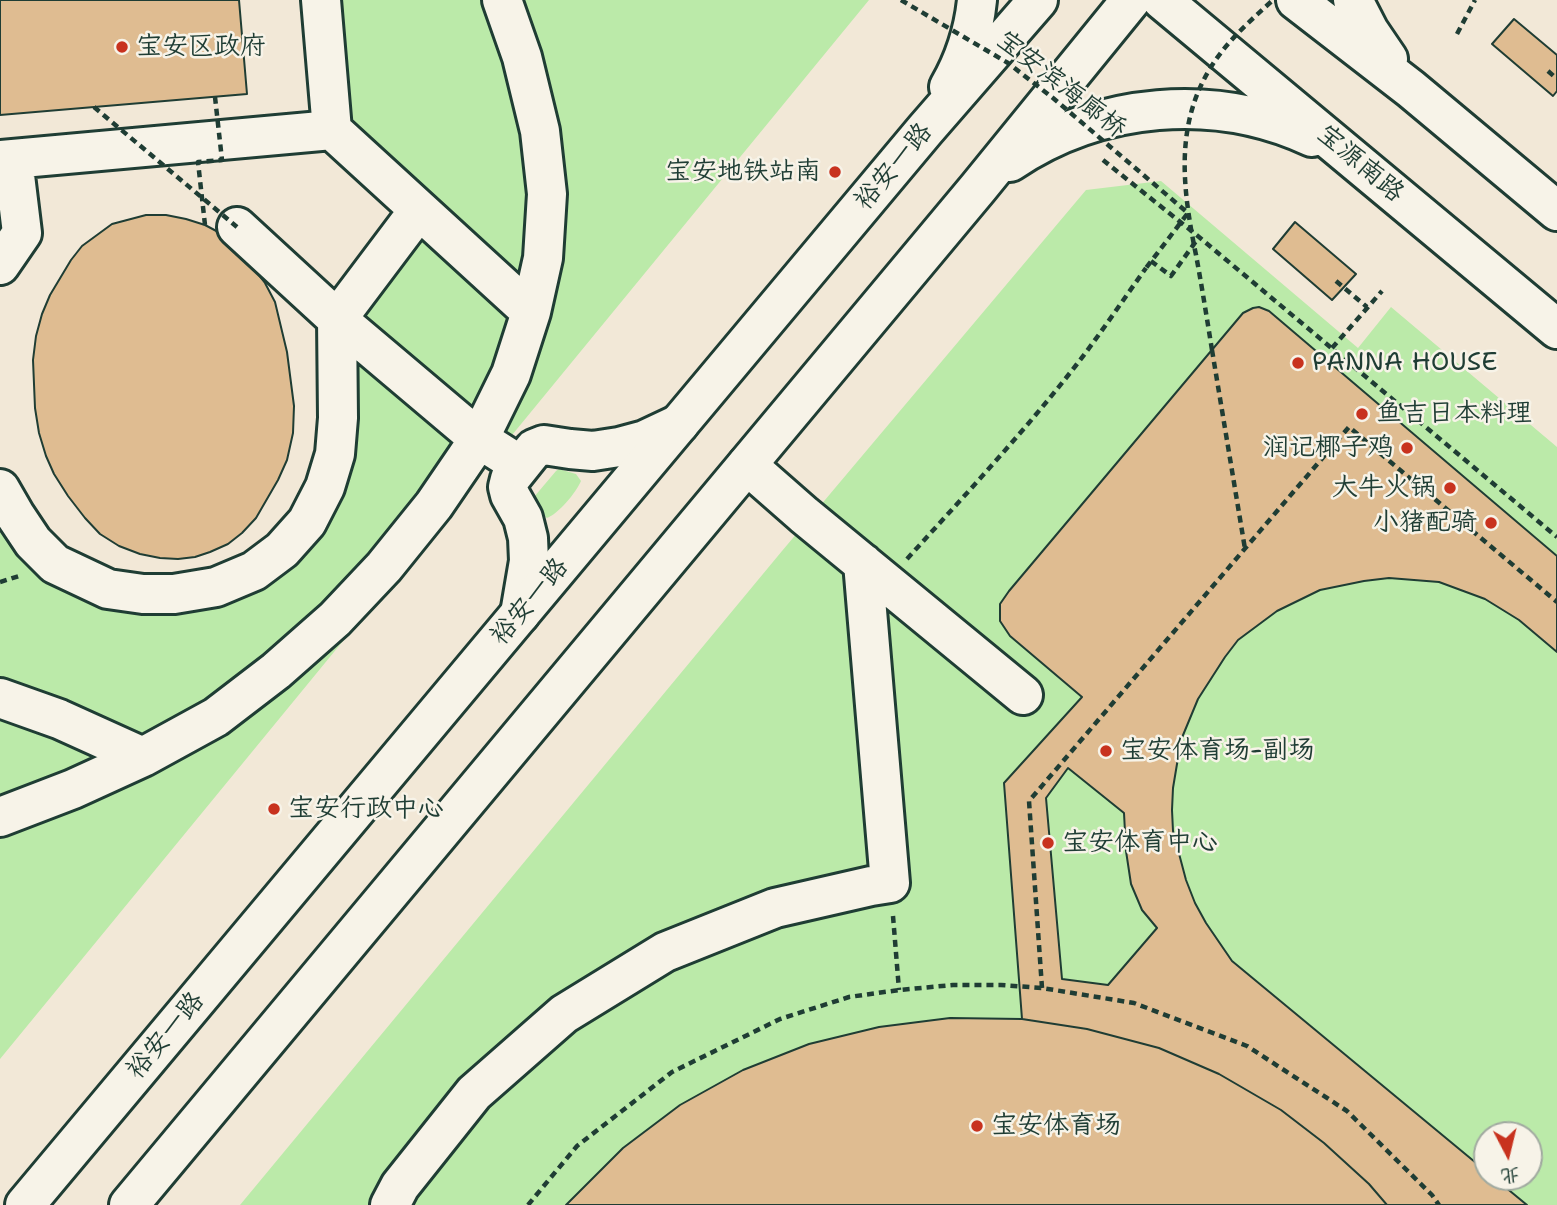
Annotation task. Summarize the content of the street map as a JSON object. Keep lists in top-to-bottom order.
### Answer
{
  "streets": {
    "main road": ["宝源南路", "裕安一路"],
    "path": ["宝安滨海廊桥"]
  },
  "places": [
    "宝安区政府",
    "宝安地铁站南",
    "PANNA HOUSE",
    "鱼吉日本料理",
    "润记椰子鸡",
    "大牛火锅",
    "小猪配骑",
    "宝安体育场-副场",
    "宝安行政中心",
    "宝安体育中心",
    "宝安体育场"
  ],
  "north": "bottom"
}
